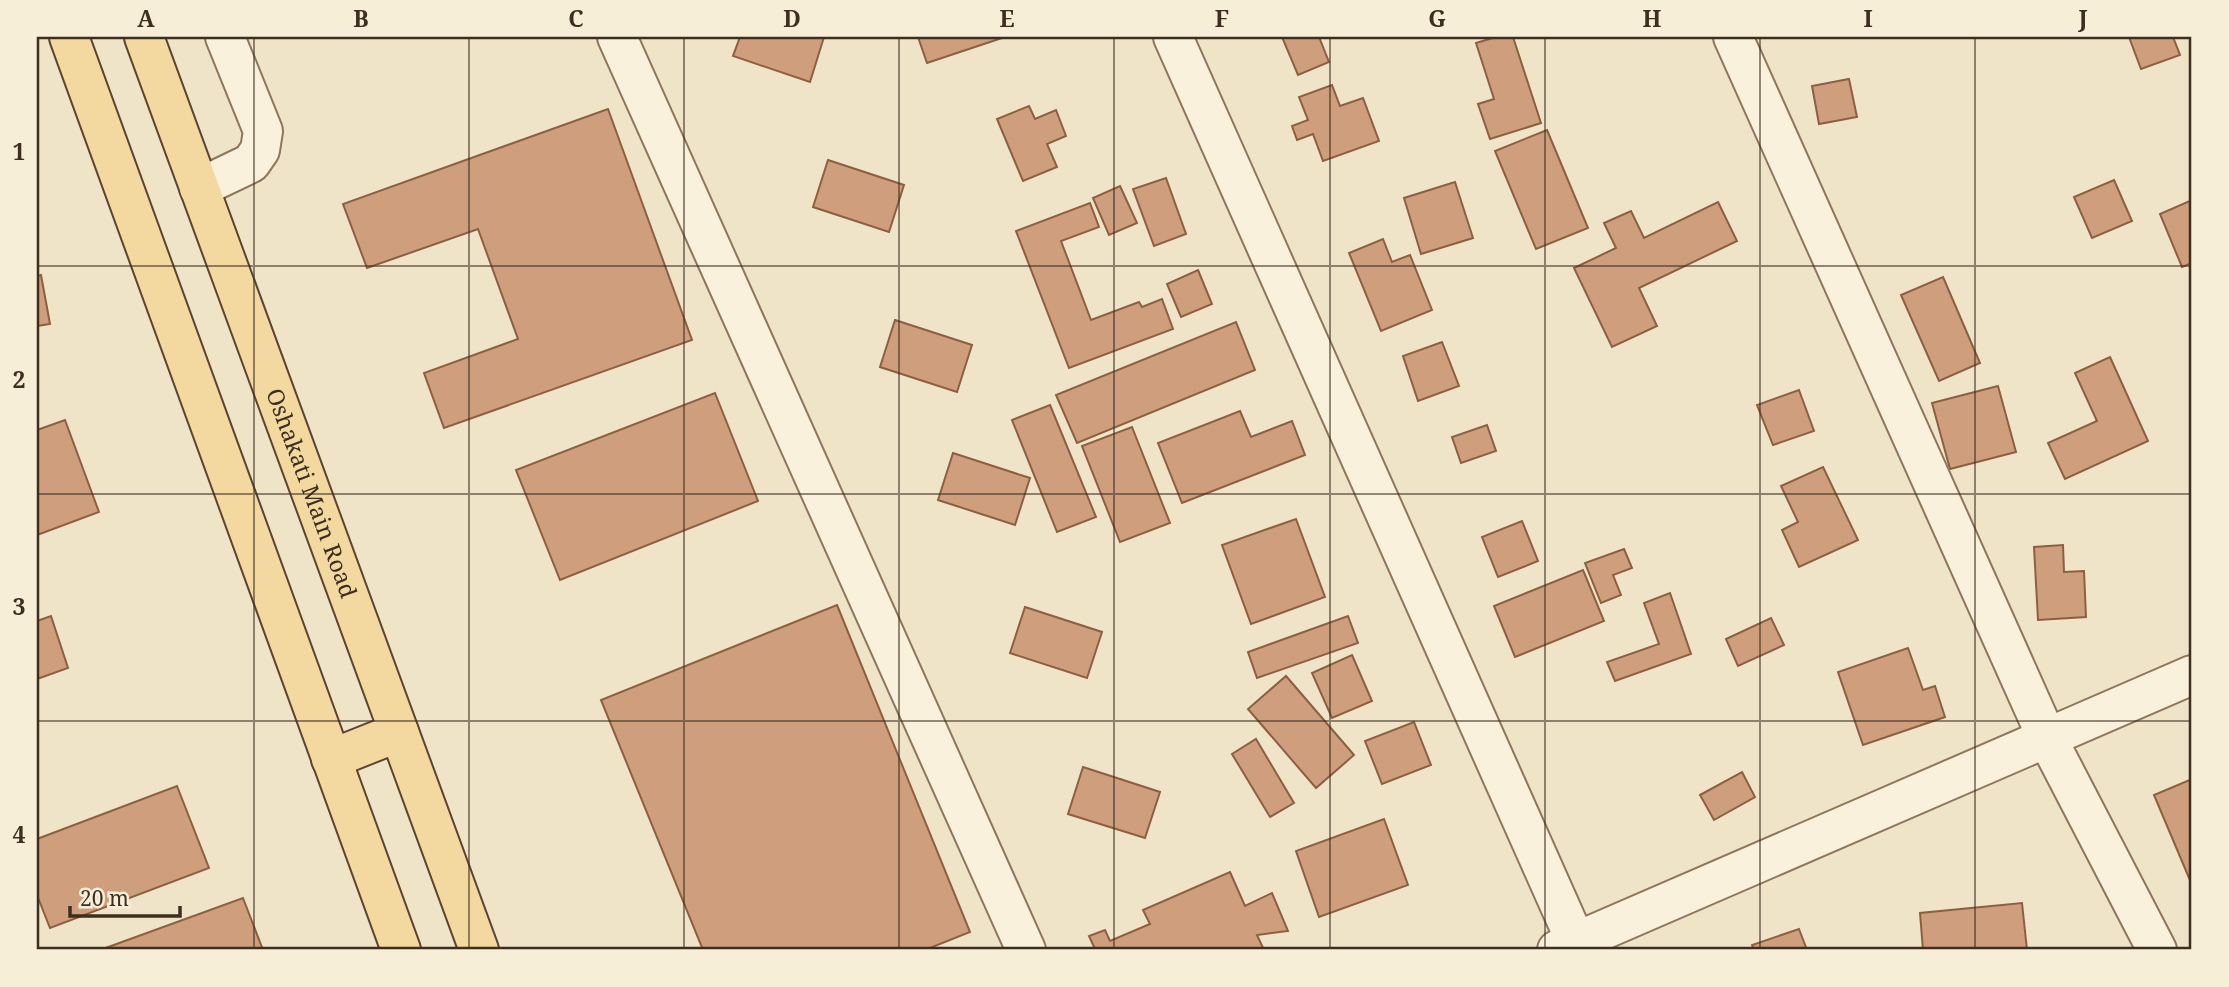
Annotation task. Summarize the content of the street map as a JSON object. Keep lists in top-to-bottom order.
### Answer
{
  "streets": {
    "main road": ["Oshakati Main Road"]
  },
  "scale_bar": "20 m",
  "grid": {
    "columns": [
      "A",
      "B",
      "C",
      "D",
      "E",
      "F",
      "G",
      "H",
      "I",
      "J"
    ],
    "rows": [
      "1",
      "2",
      "3",
      "4"
    ]
  }
}
